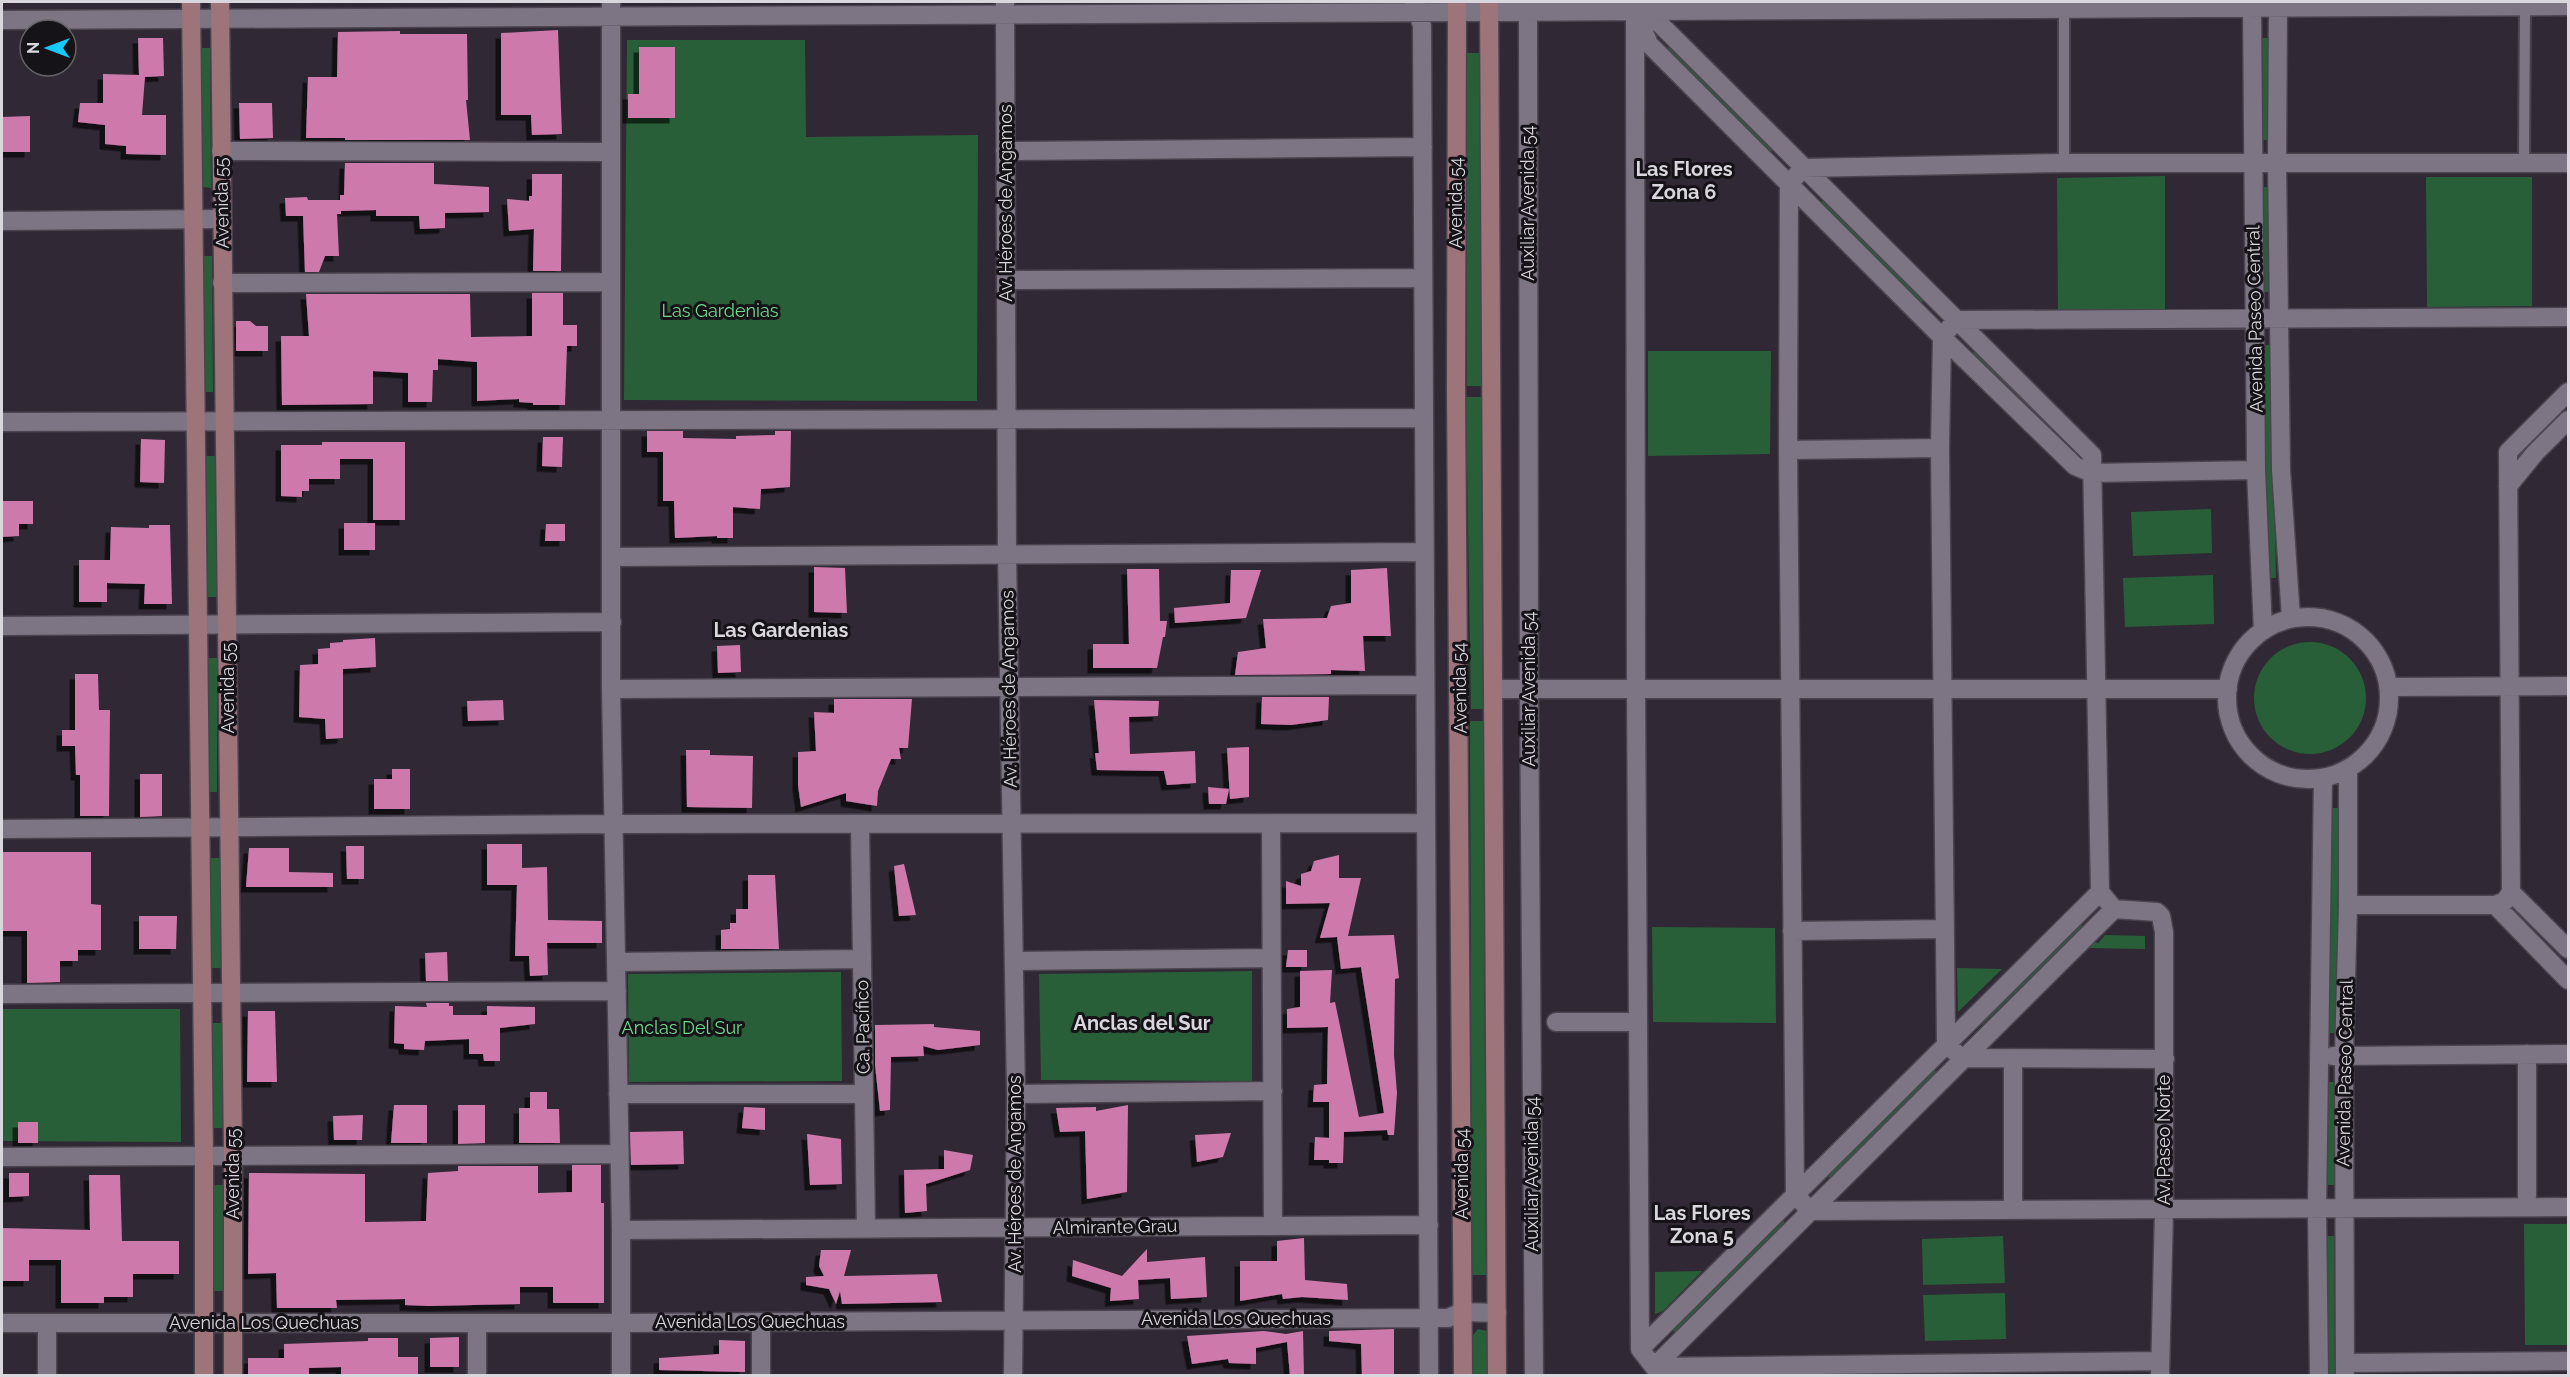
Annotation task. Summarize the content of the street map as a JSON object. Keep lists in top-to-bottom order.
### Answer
{
  "streets": {
    "street": [
      "Avenida 55",
      "Av. Héroes de Angamos",
      "Avenida 54",
      "Auxiliar Avenida 54",
      "Avenida Paseo Central",
      "Ca. Pacífico",
      "Av. Paseo Norte",
      "Almirante Grau",
      "Avenida Los Quechuas"
    ]
  },
  "crossings": [
    ["Avenida 55", "Avenida Los Quechuas"],
    ["Av. Héroes de Angamos", "Almirante Grau"],
    ["Av. Héroes de Angamos", "Avenida Los Quechuas"],
    ["Avenida 54", "Avenida Los Quechuas"],
    ["Ca. Pacífico", "Almirante Grau"]
  ],
  "districts": [
    "Las Flores Zona 6",
    "Las Gardenias",
    "Anclas del Sur",
    "Las Flores Zona 5"
  ],
  "parks": ["Las Gardenias", "Anclas Del Sur"],
  "north": "left"
}
